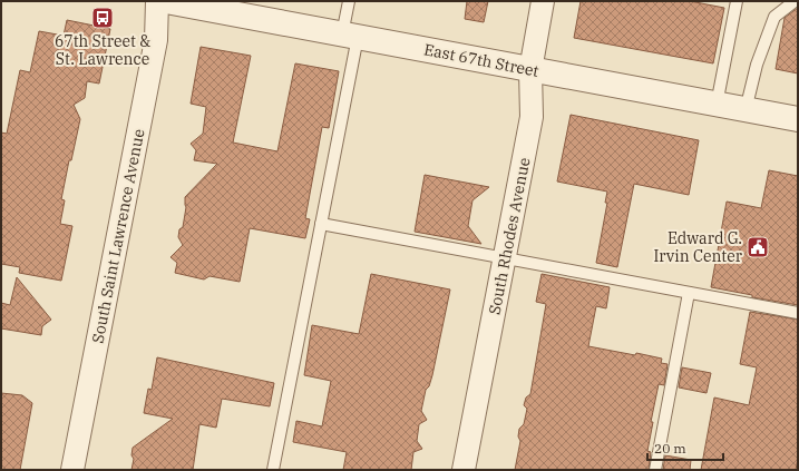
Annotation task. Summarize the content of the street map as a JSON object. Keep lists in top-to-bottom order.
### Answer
{
  "streets": {
    "street": ["East 67th Street", "South Saint Lawrence Avenue", "South Rhodes Avenue"]
  },
  "crossings": [
    ["East 67th Street", "South Rhodes Avenue"]
  ],
  "places": {
    "bus stop": ["67th Street & St. Lawrence"],
    "public building": ["Edward G. Irvin Center"]
  },
  "scale_bar": "20 m"
}
